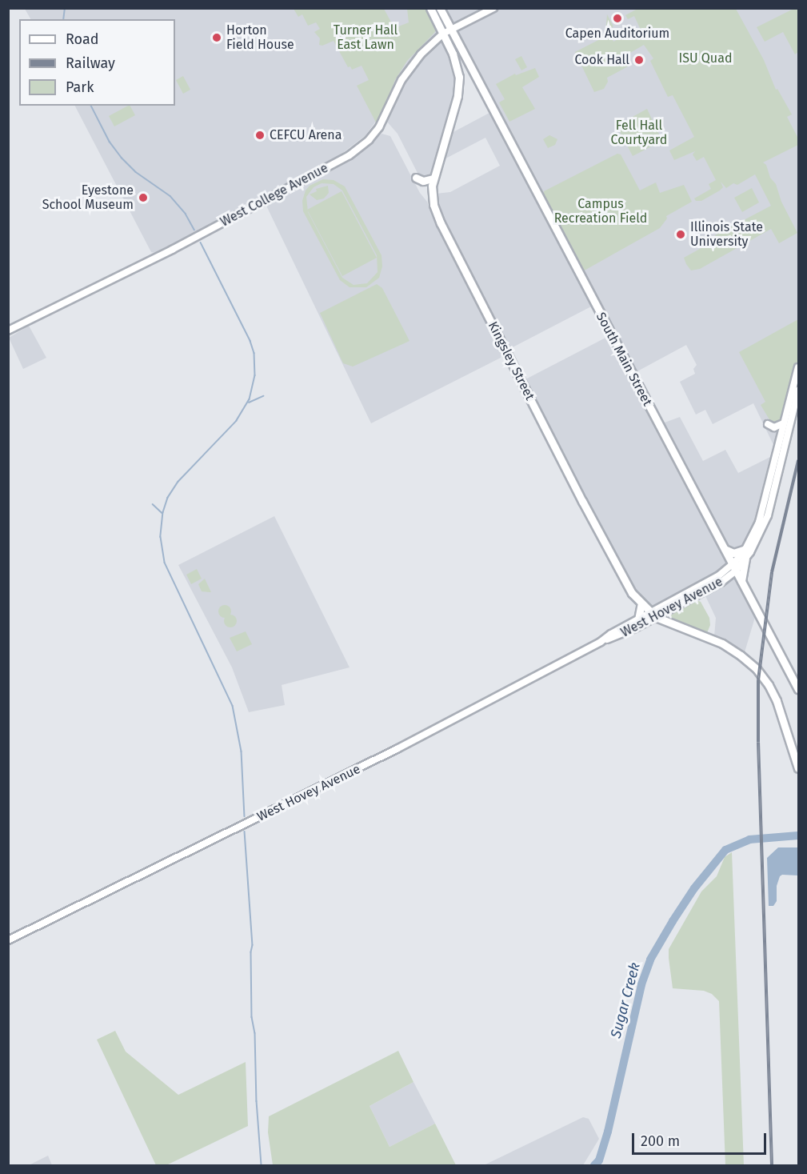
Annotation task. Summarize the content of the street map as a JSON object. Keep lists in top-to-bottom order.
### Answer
{
  "streets": {
    "main road": [
      "West College Avenue",
      "South Main Street",
      "Kingsley Street",
      "West Hovey Avenue"
    ]
  },
  "crossings": [
    ["West College Avenue", "South Main Street"],
    ["West College Avenue", "Kingsley Street"],
    ["South Main Street", "West Hovey Avenue"],
    ["Kingsley Street", "West Hovey Avenue"]
  ],
  "water": ["Sugar Creek"],
  "parks": [
    "Turner Hall East Lawn",
    "ISU Quad",
    "Fell Hall Courtyard",
    "Campus Recreation Field"
  ],
  "places": [
    "Capen Auditorium",
    "Horton Field House",
    "Cook Hall",
    "CEFCU Arena",
    "Eyestone School Museum",
    "Illinois State University"
  ],
  "legend": ["Road", "Railway", "Park"],
  "scale_bar": "200 m"
}
